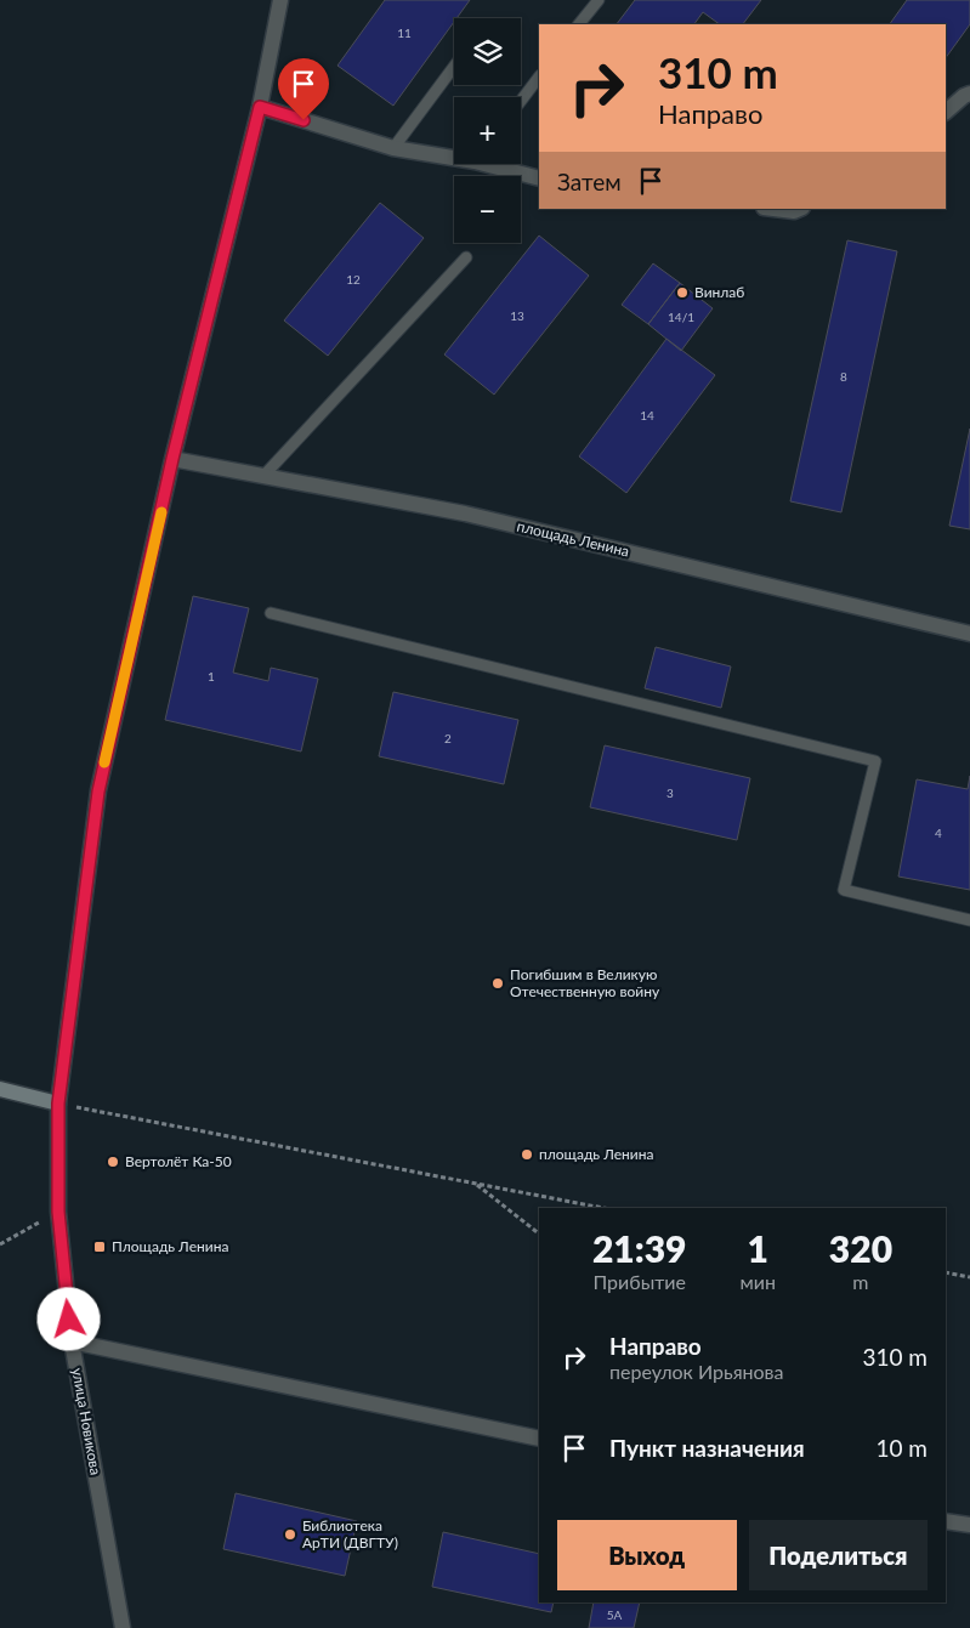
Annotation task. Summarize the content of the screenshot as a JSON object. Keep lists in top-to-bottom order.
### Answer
{
  "streets": {
    "street": ["площадь Ленина", "улица Новикова"]
  },
  "crossings": [
    ["площадь Ленина", "улица Новикова"]
  ],
  "places": {
    "other": [
      "Винлаб",
      "Погибшим в Великую Отечественную войну",
      "площадь Ленина",
      "Вертолёт Ка-50",
      "Библиотека АрТИ (ДВГТУ)"
    ],
    "transit": ["Площадь Ленина"]
  },
  "house_numbers": [
    "11",
    "12",
    "13",
    "14/1",
    "8",
    "14",
    "1",
    "2",
    "3",
    "4",
    "5А"
  ],
  "page": {
    "map_buttons": ["+", "−"],
    "turn": ["310 m", "Направо"],
    "then": "Затем",
    "eta": [
      "21:39",
      "Прибытие",
      "1",
      "мин",
      "320",
      "m"
    ],
    "list": [
      {
        "name": "Направо",
        "note": "переулок Ирьянова",
        "value": "310 m"
      },
      {
        "name": "Пункт назначения",
        "value": "10 m"
      }
    ],
    "buttons": ["Выход", "Поделиться"]
  }
}
